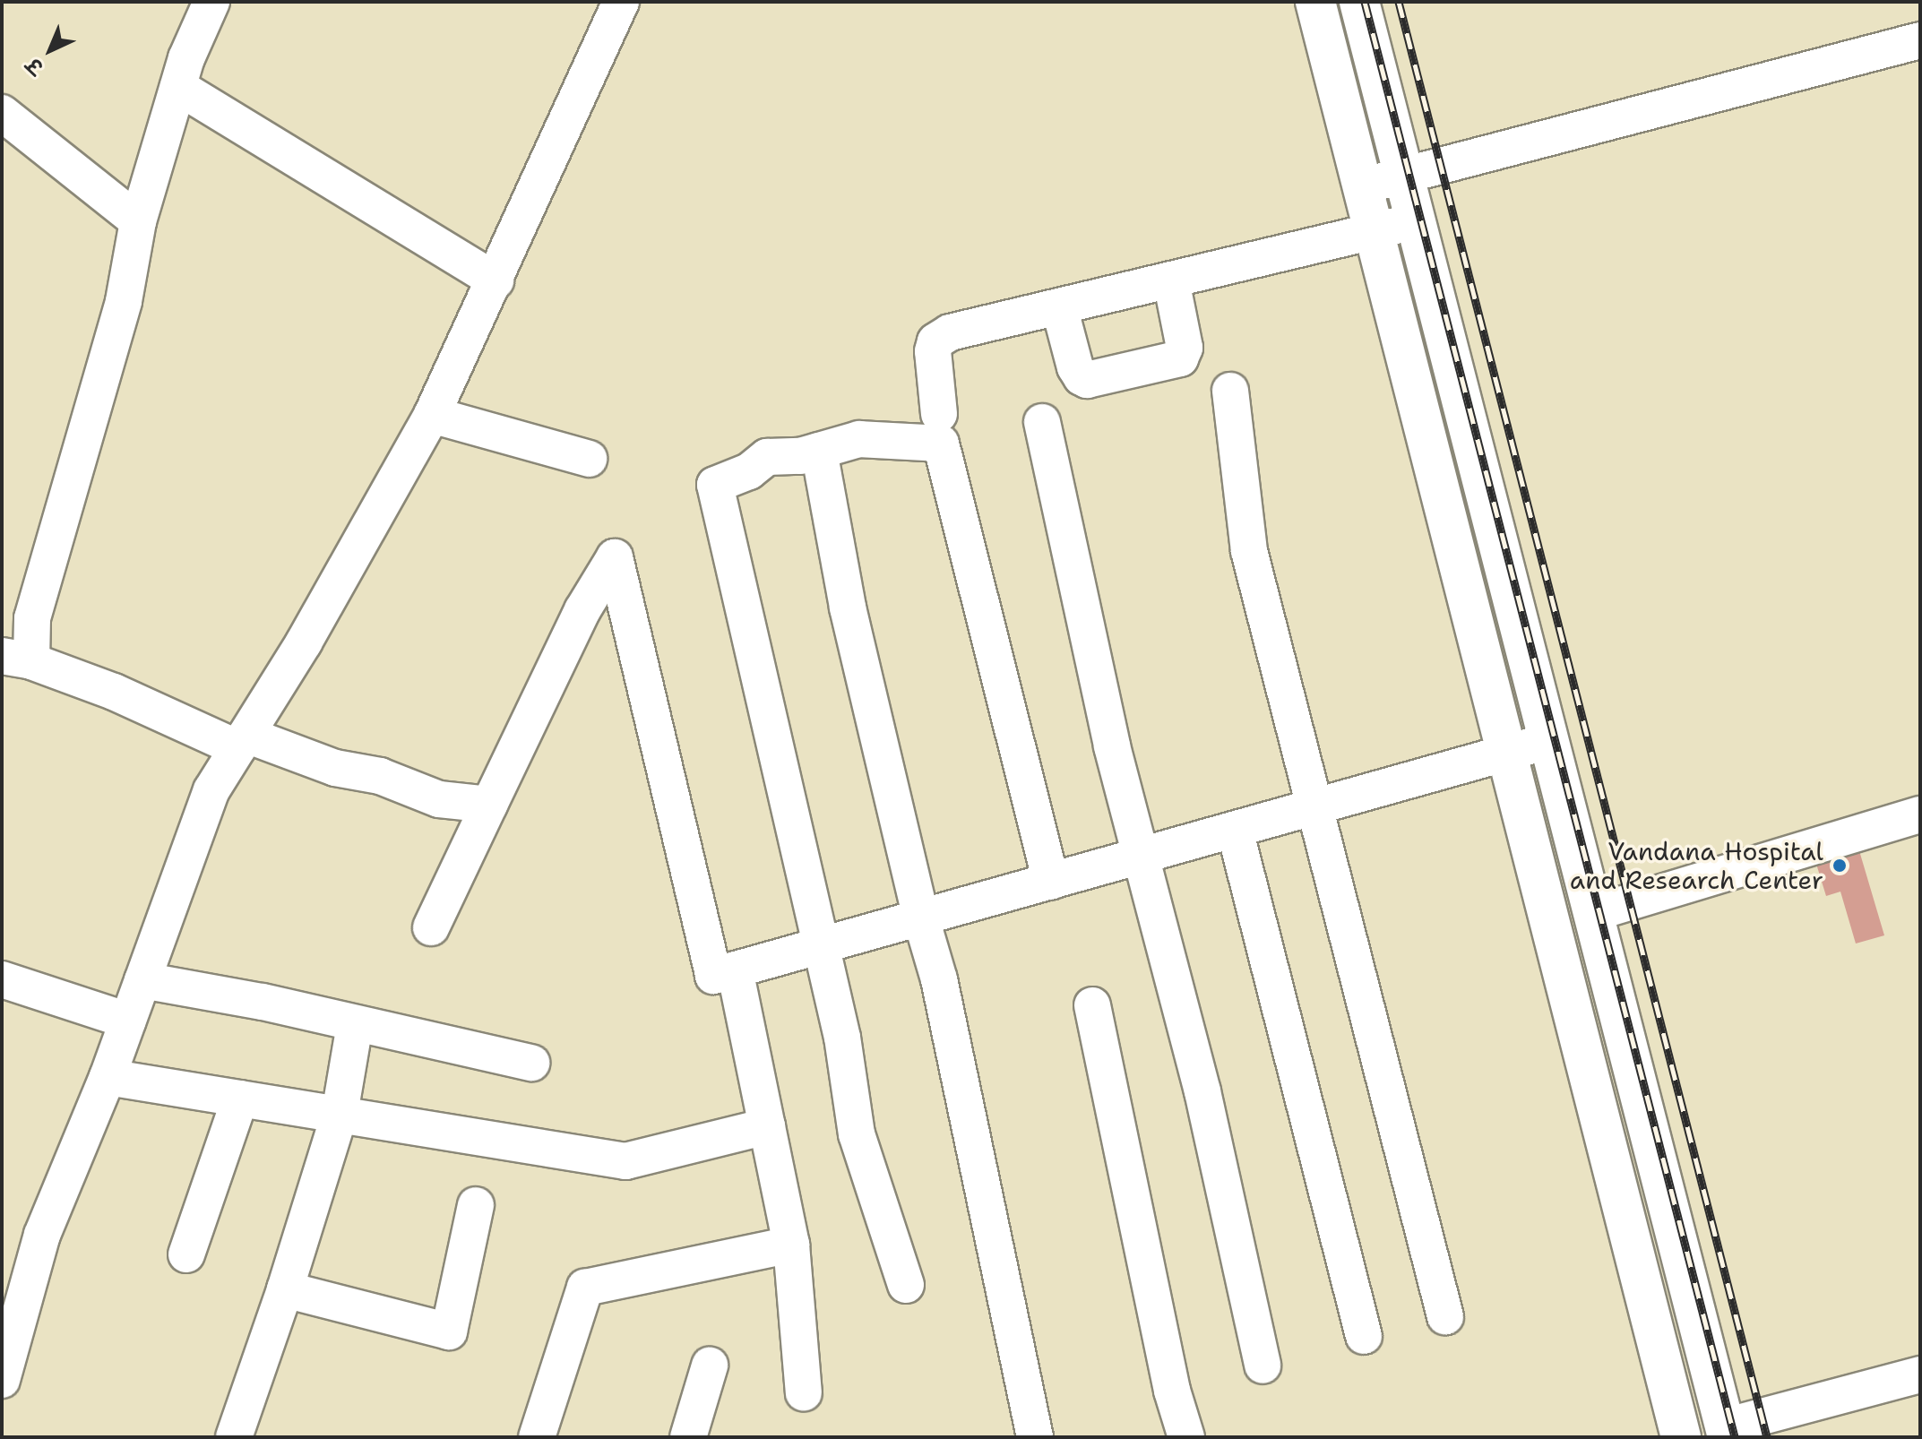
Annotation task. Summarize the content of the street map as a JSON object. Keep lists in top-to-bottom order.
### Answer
{
  "places": ["Vandana Hospital and Research Center"],
  "north": "bottom left"
}
